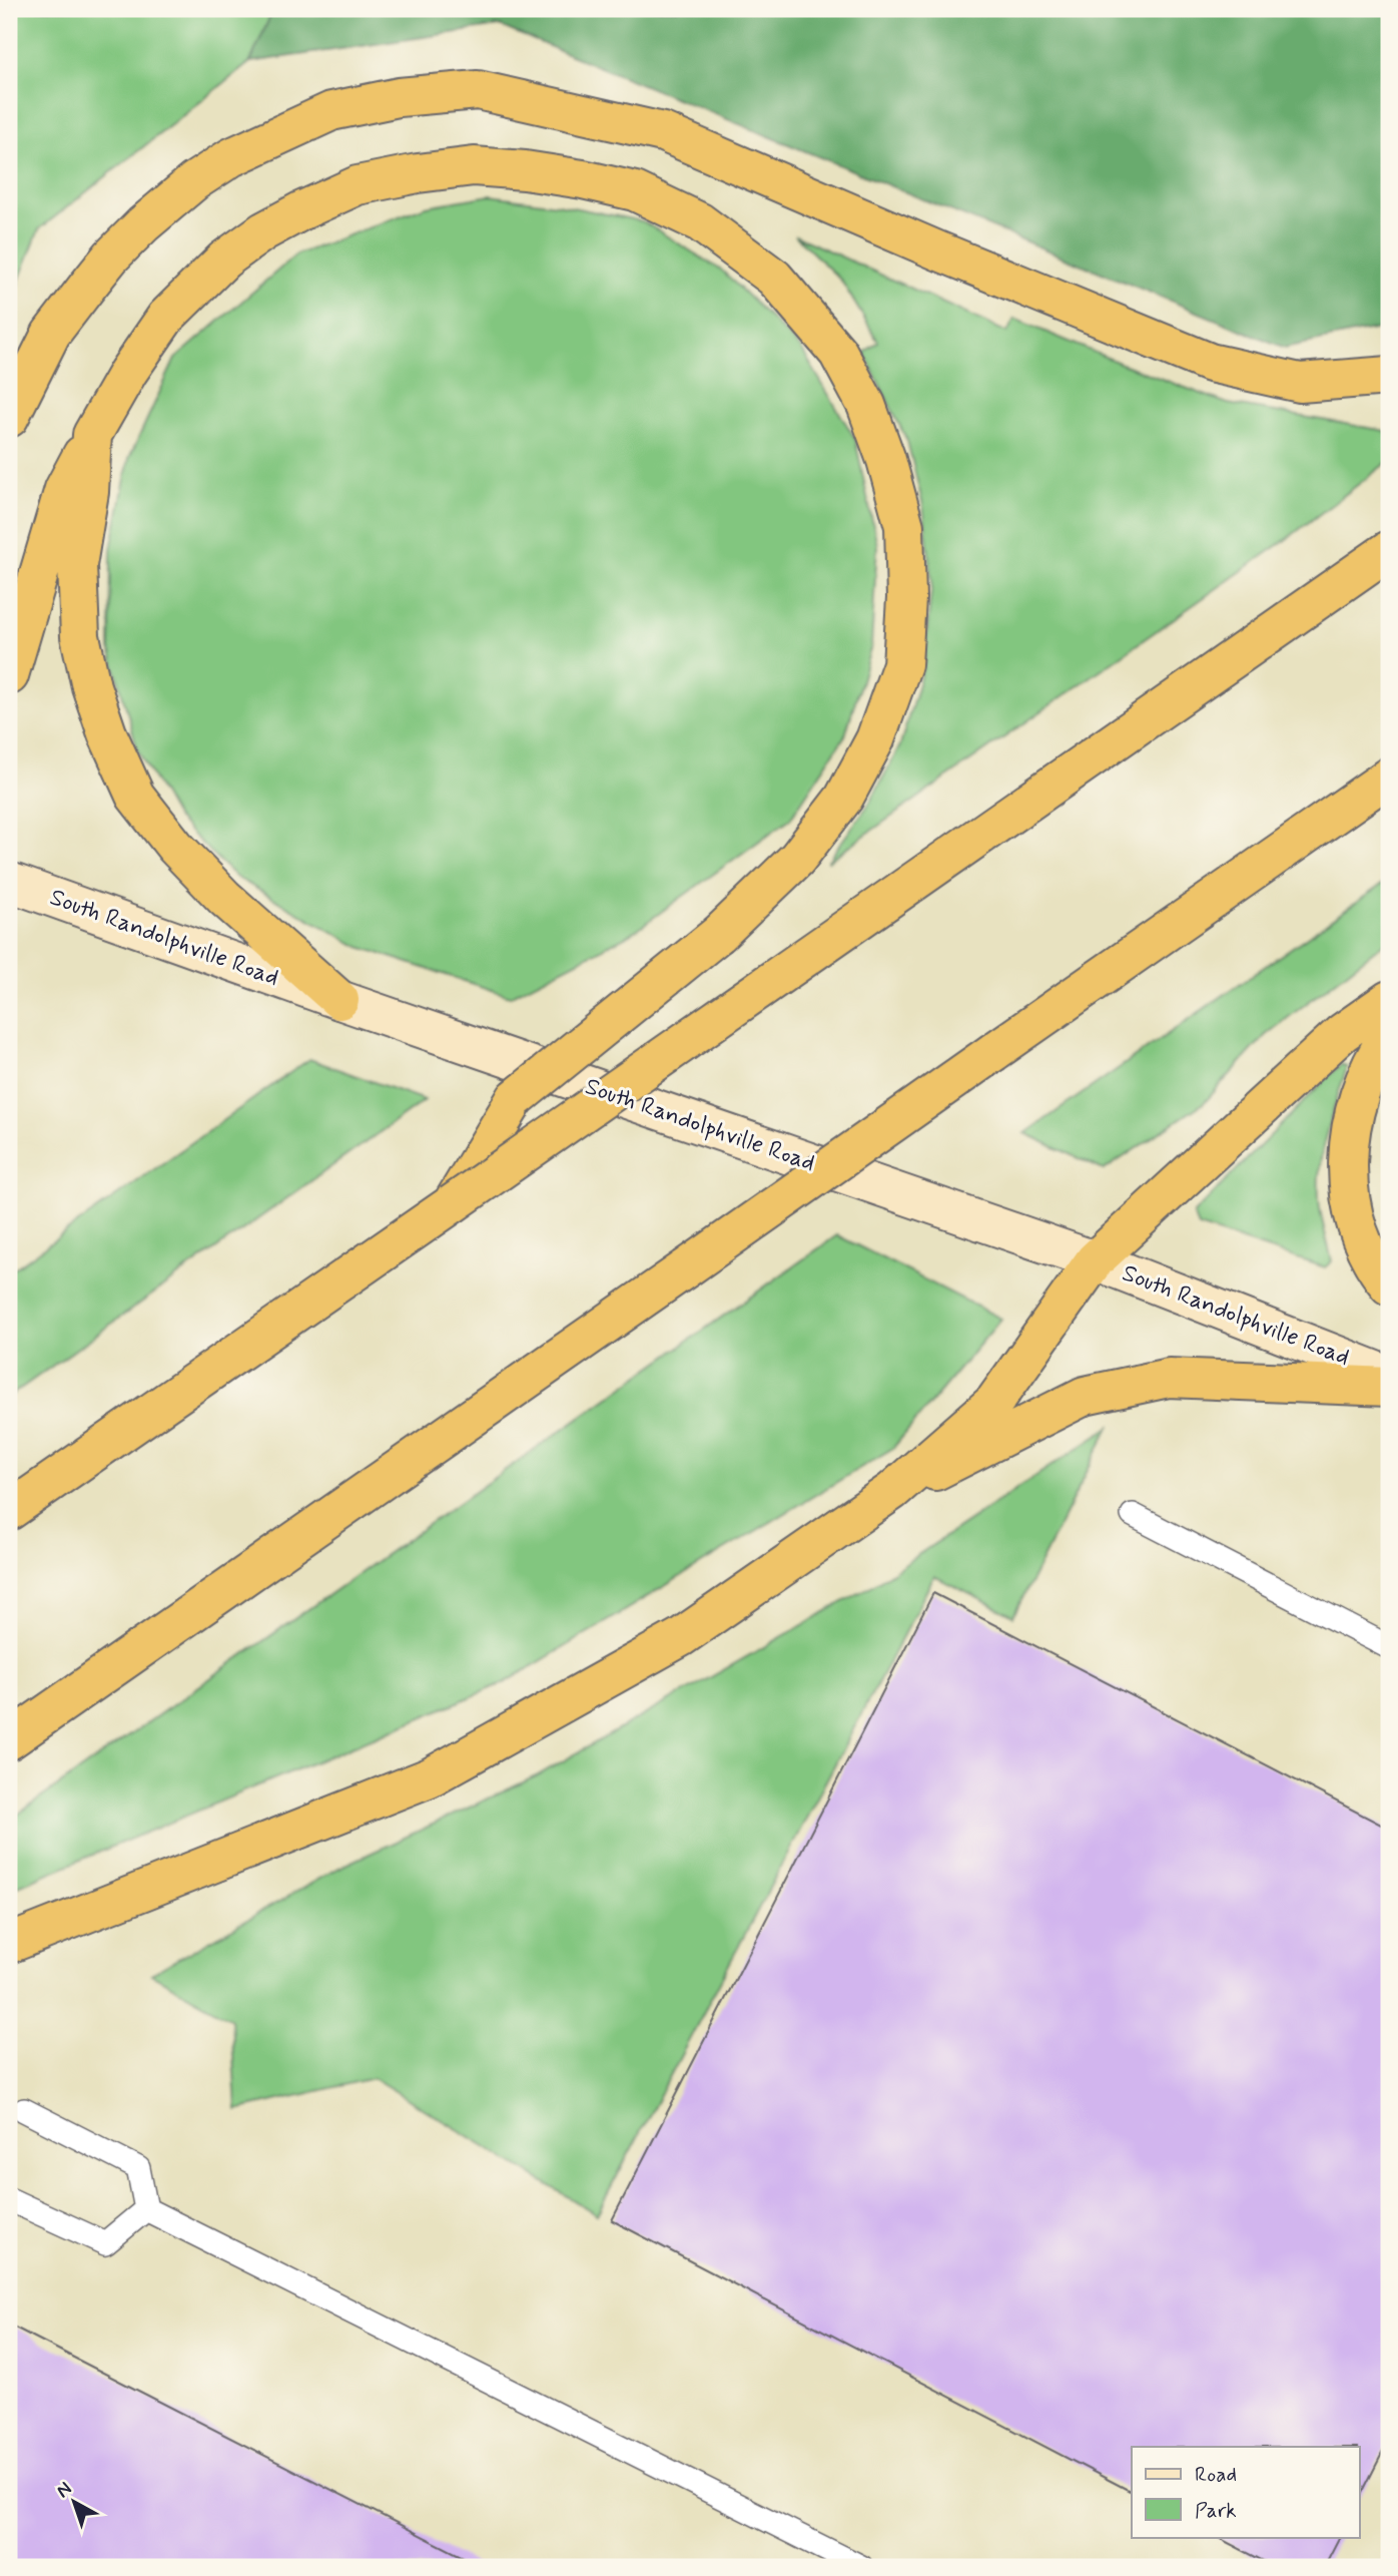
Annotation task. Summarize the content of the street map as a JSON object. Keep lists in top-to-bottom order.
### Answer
{
  "streets": {
    "main road": ["South Randolphville Road"]
  },
  "legend": ["Road", "Park"],
  "north": "top left"
}
